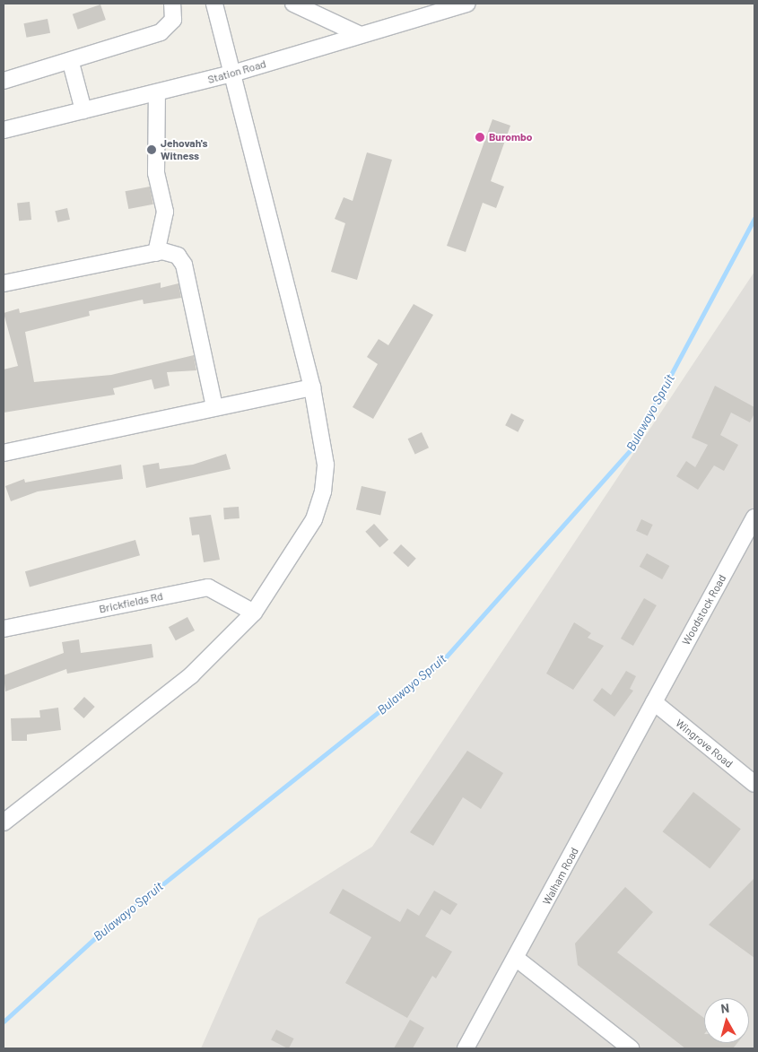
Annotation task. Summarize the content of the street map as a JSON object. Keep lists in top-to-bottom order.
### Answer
{
  "streets": {
    "street": [
      "Station Road",
      "Brickfields Rd",
      "Woodstock Road",
      "Wingrove Road",
      "Walham Road"
    ]
  },
  "crossings": [
    ["Woodstock Road", "Wingrove Road"],
    ["Woodstock Road", "Walham Road"],
    ["Wingrove Road", "Walham Road"]
  ],
  "water": ["Bulawayo Spruit"],
  "places": ["Burombo", "Jehovah's Witness"],
  "north": "top"
}
